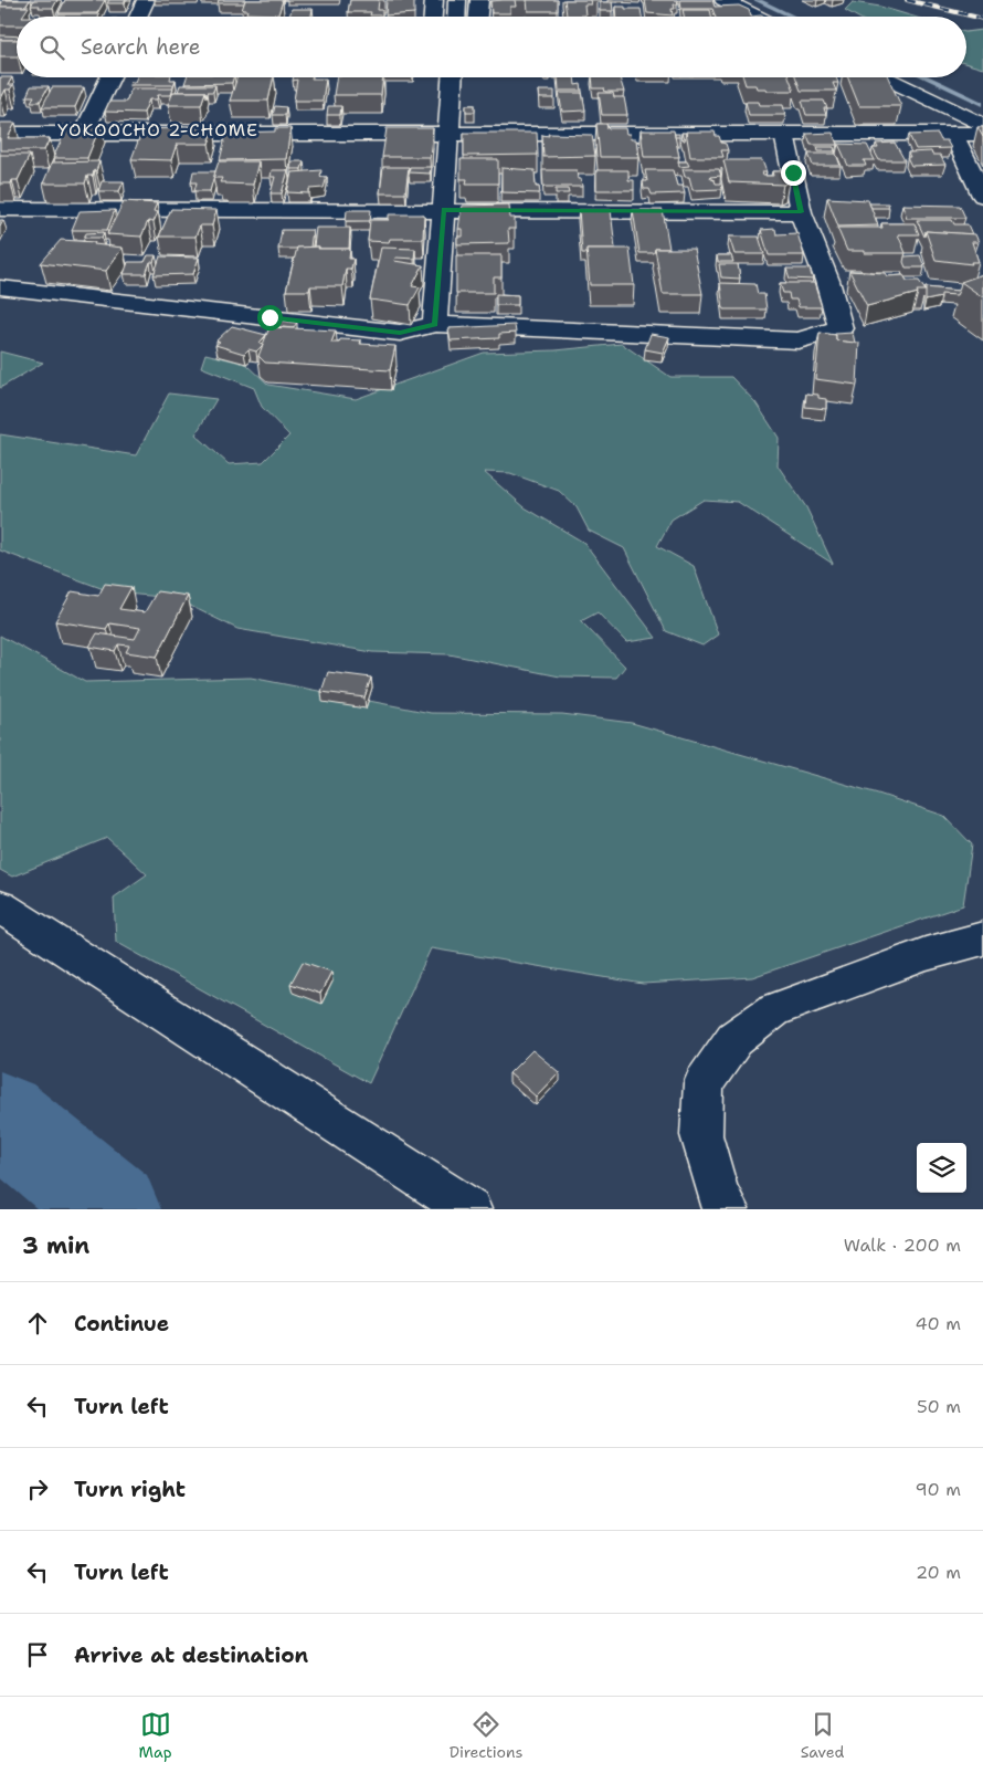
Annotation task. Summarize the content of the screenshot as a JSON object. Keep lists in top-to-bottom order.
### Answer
{
  "districts": ["YOKOOCHO 2-CHOME"],
  "page": {
    "search": "Search here",
    "heading": ["3 min", "Walk · 200 m"],
    "list": [
      ["Continue", "40 m"],
      ["Turn left", "50 m"],
      ["Turn right", "90 m"],
      ["Turn left", "20 m"],
      "Arrive at destination"
    ],
    "nav": ["Map", "Directions", "Saved"]
  }
}
